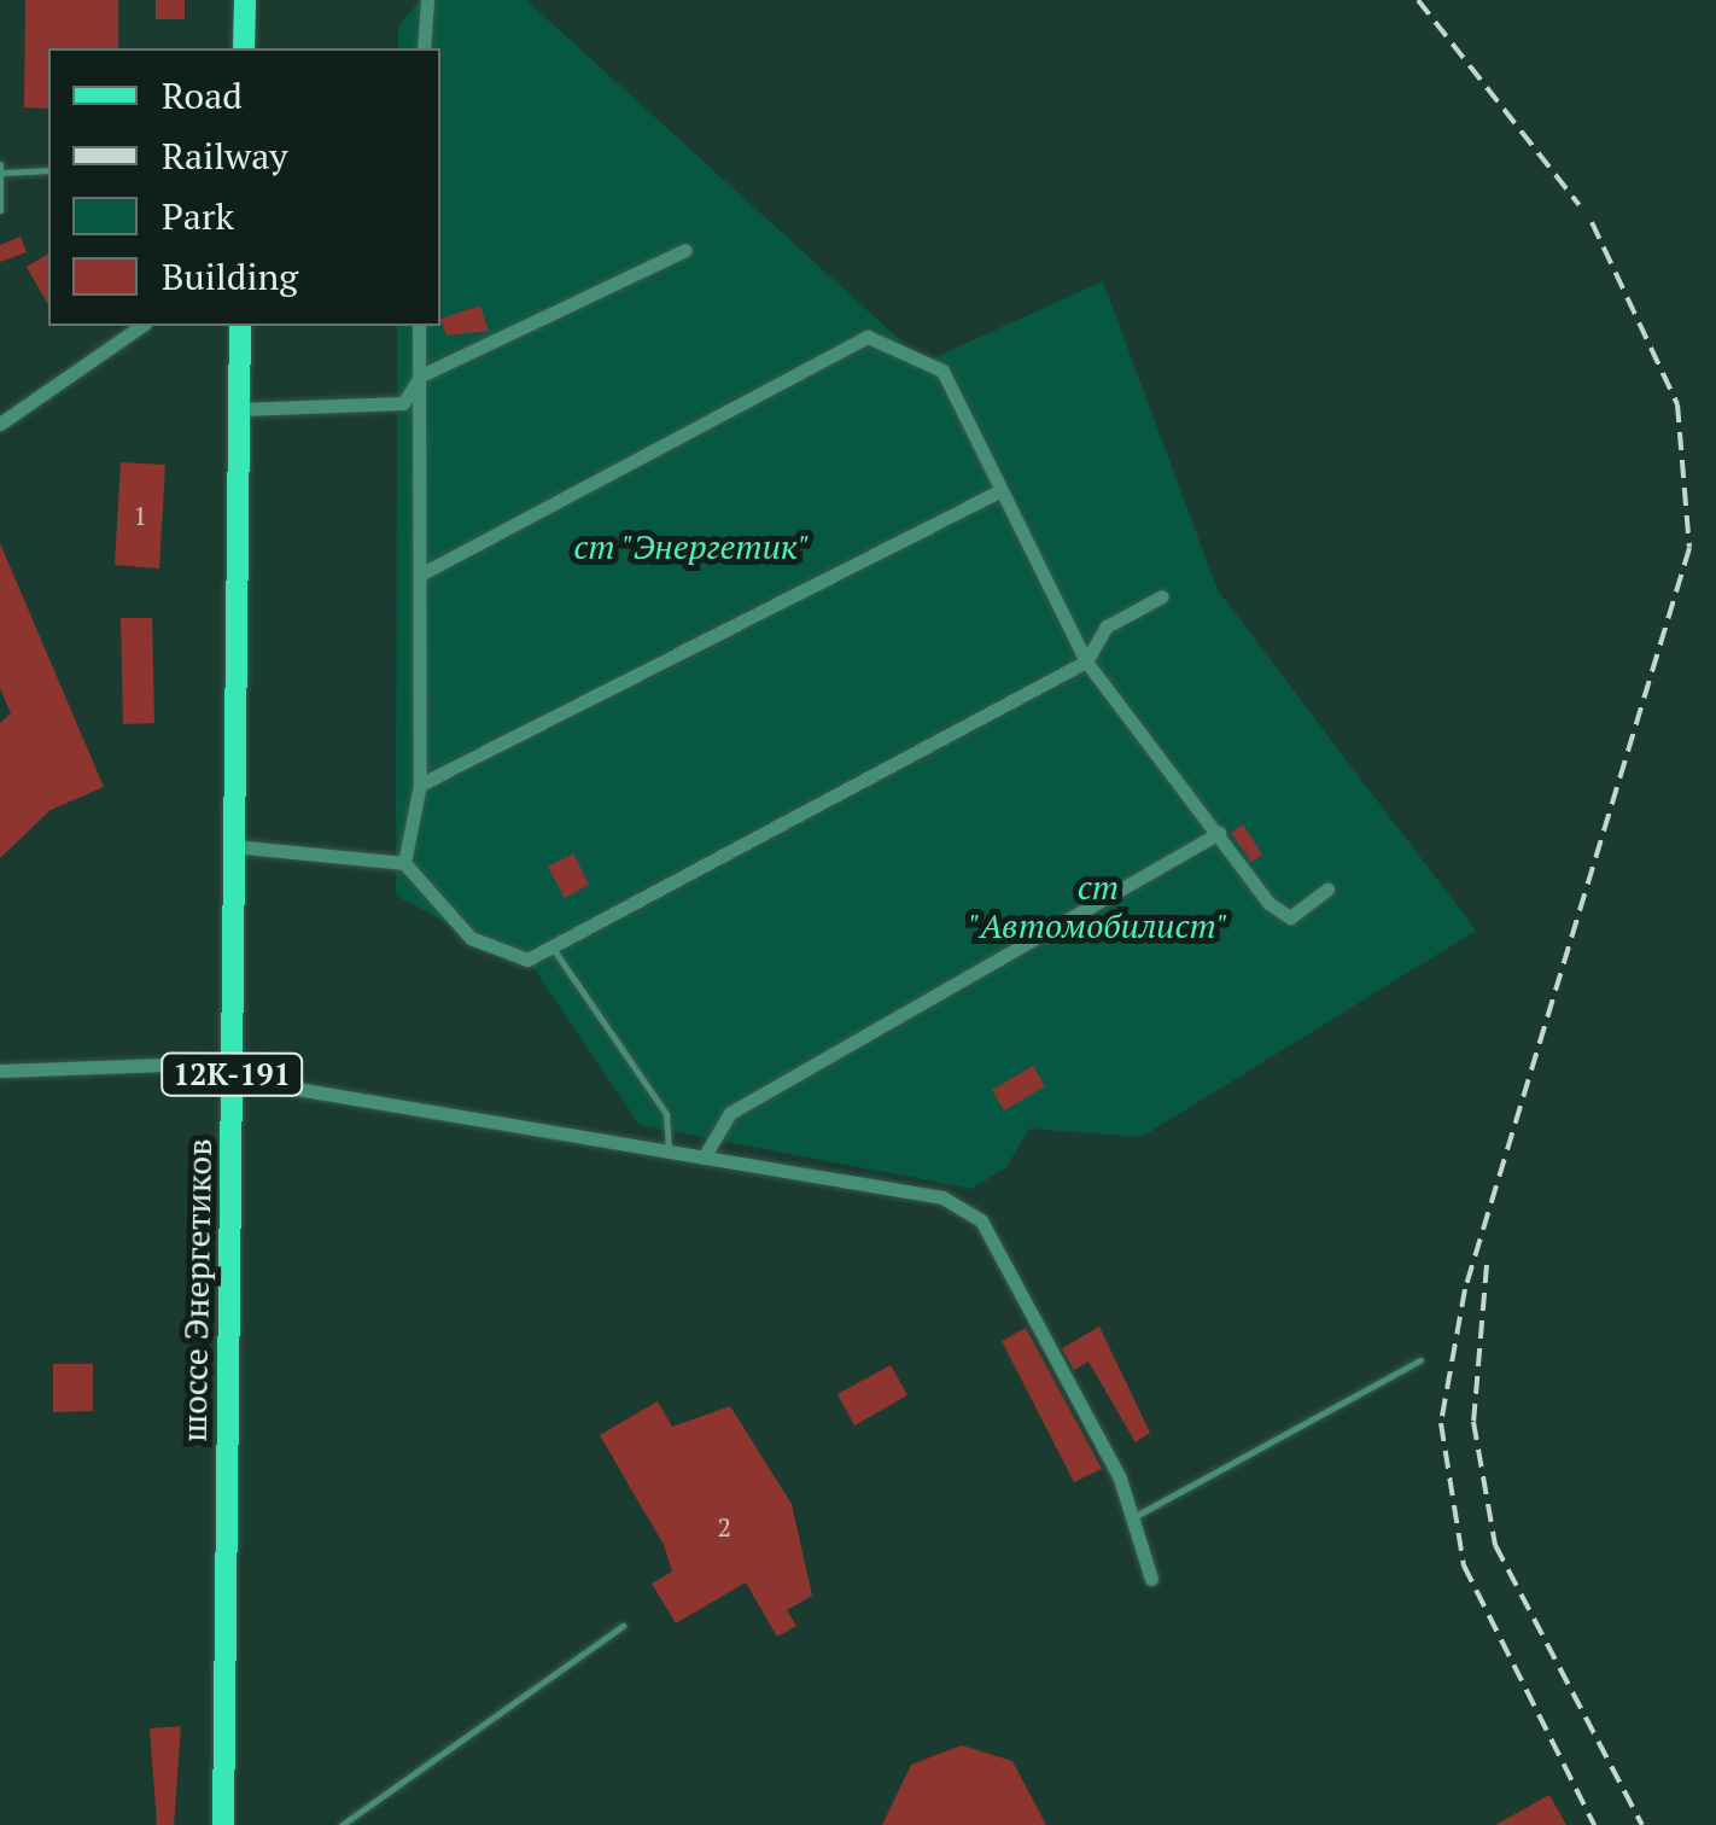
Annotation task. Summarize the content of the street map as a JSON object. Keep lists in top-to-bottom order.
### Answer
{
  "streets": {
    "main road": ["12К-191", "шоссе Энергетиков"]
  },
  "parks": ["ст \"Энергетик\"", "ст \"Автомобилист\""],
  "house_numbers": ["1", "2"],
  "legend": [
    "Road",
    "Railway",
    "Park",
    "Building"
  ]
}
